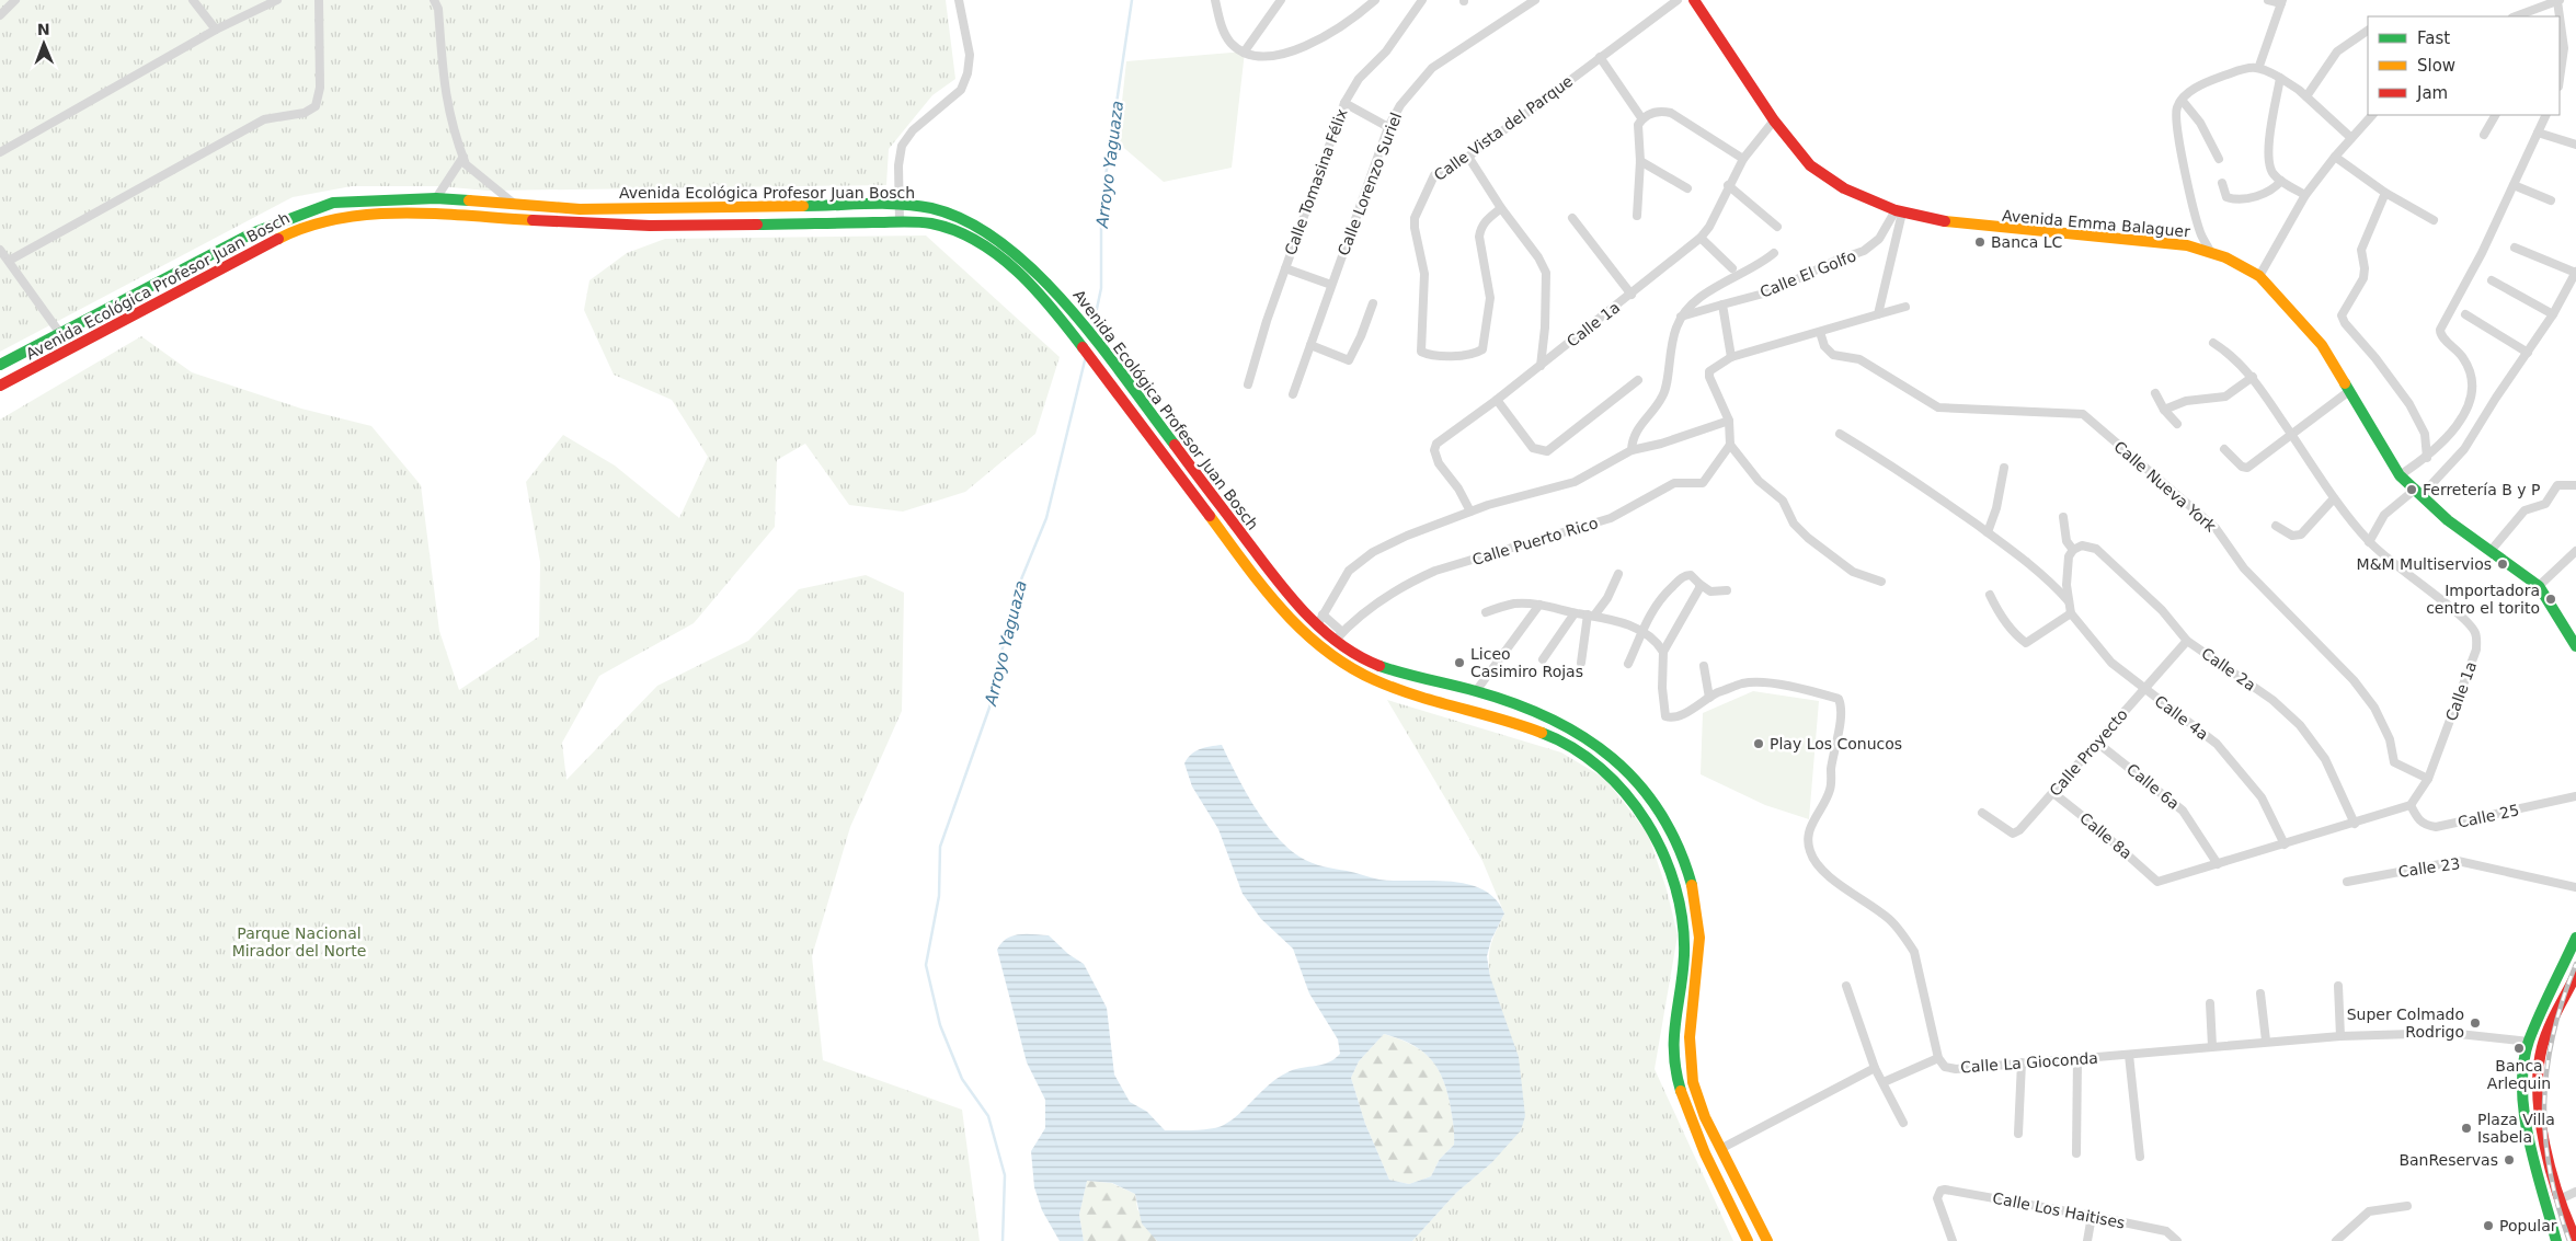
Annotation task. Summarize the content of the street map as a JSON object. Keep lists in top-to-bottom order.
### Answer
{
  "streets": {
    "street": [
      "Calle Vista del Parque",
      "Calle Tomasina Félix",
      "Calle Lorenzo Suriel",
      "Avenida Ecológica Profesor Juan Bosch",
      "Avenida Emma Balaguer",
      "Calle El Golfo",
      "Calle 1a",
      "Calle Nueva York",
      "Calle Puerto Rico",
      "Calle 2a",
      "Calle 4a",
      "Calle Proyecto",
      "Calle 6a",
      "Calle 25",
      "Calle 8a",
      "Calle 23",
      "Calle La Gioconda",
      "Calle Los Haitises"
    ]
  },
  "crossings": [
    ["Avenida Ecológica Profesor Juan Bosch", "Calle Puerto Rico"],
    ["Avenida Emma Balaguer", "Calle El Golfo"],
    ["Avenida Emma Balaguer", "Calle 1a"],
    ["Calle 1a", "Calle Nueva York"],
    ["Calle 1a", "Calle 25"],
    ["Calle 2a", "Calle 4a"],
    ["Calle 2a", "Calle Proyecto"],
    ["Calle 4a", "Calle Proyecto"],
    ["Calle Proyecto", "Calle 6a"],
    ["Calle Proyecto", "Calle 8a"],
    ["Calle 6a", "Calle 8a"]
  ],
  "water": ["Arroyo Yaguaza"],
  "parks": ["Parque Nacional Mirador del Norte"],
  "places": [
    "Banca LC",
    "Ferretería B y P",
    "M&M Multiservios",
    "Importadora centro el torito",
    "Liceo Casimiro Rojas",
    "Play Los Conucos",
    "Super Colmado Rodrigo",
    "Banca Arlequin",
    "Plaza Villa Isabela",
    "BanReservas",
    "Popular"
  ],
  "legend": ["Fast", "Slow", "Jam"],
  "north": "top"
}
